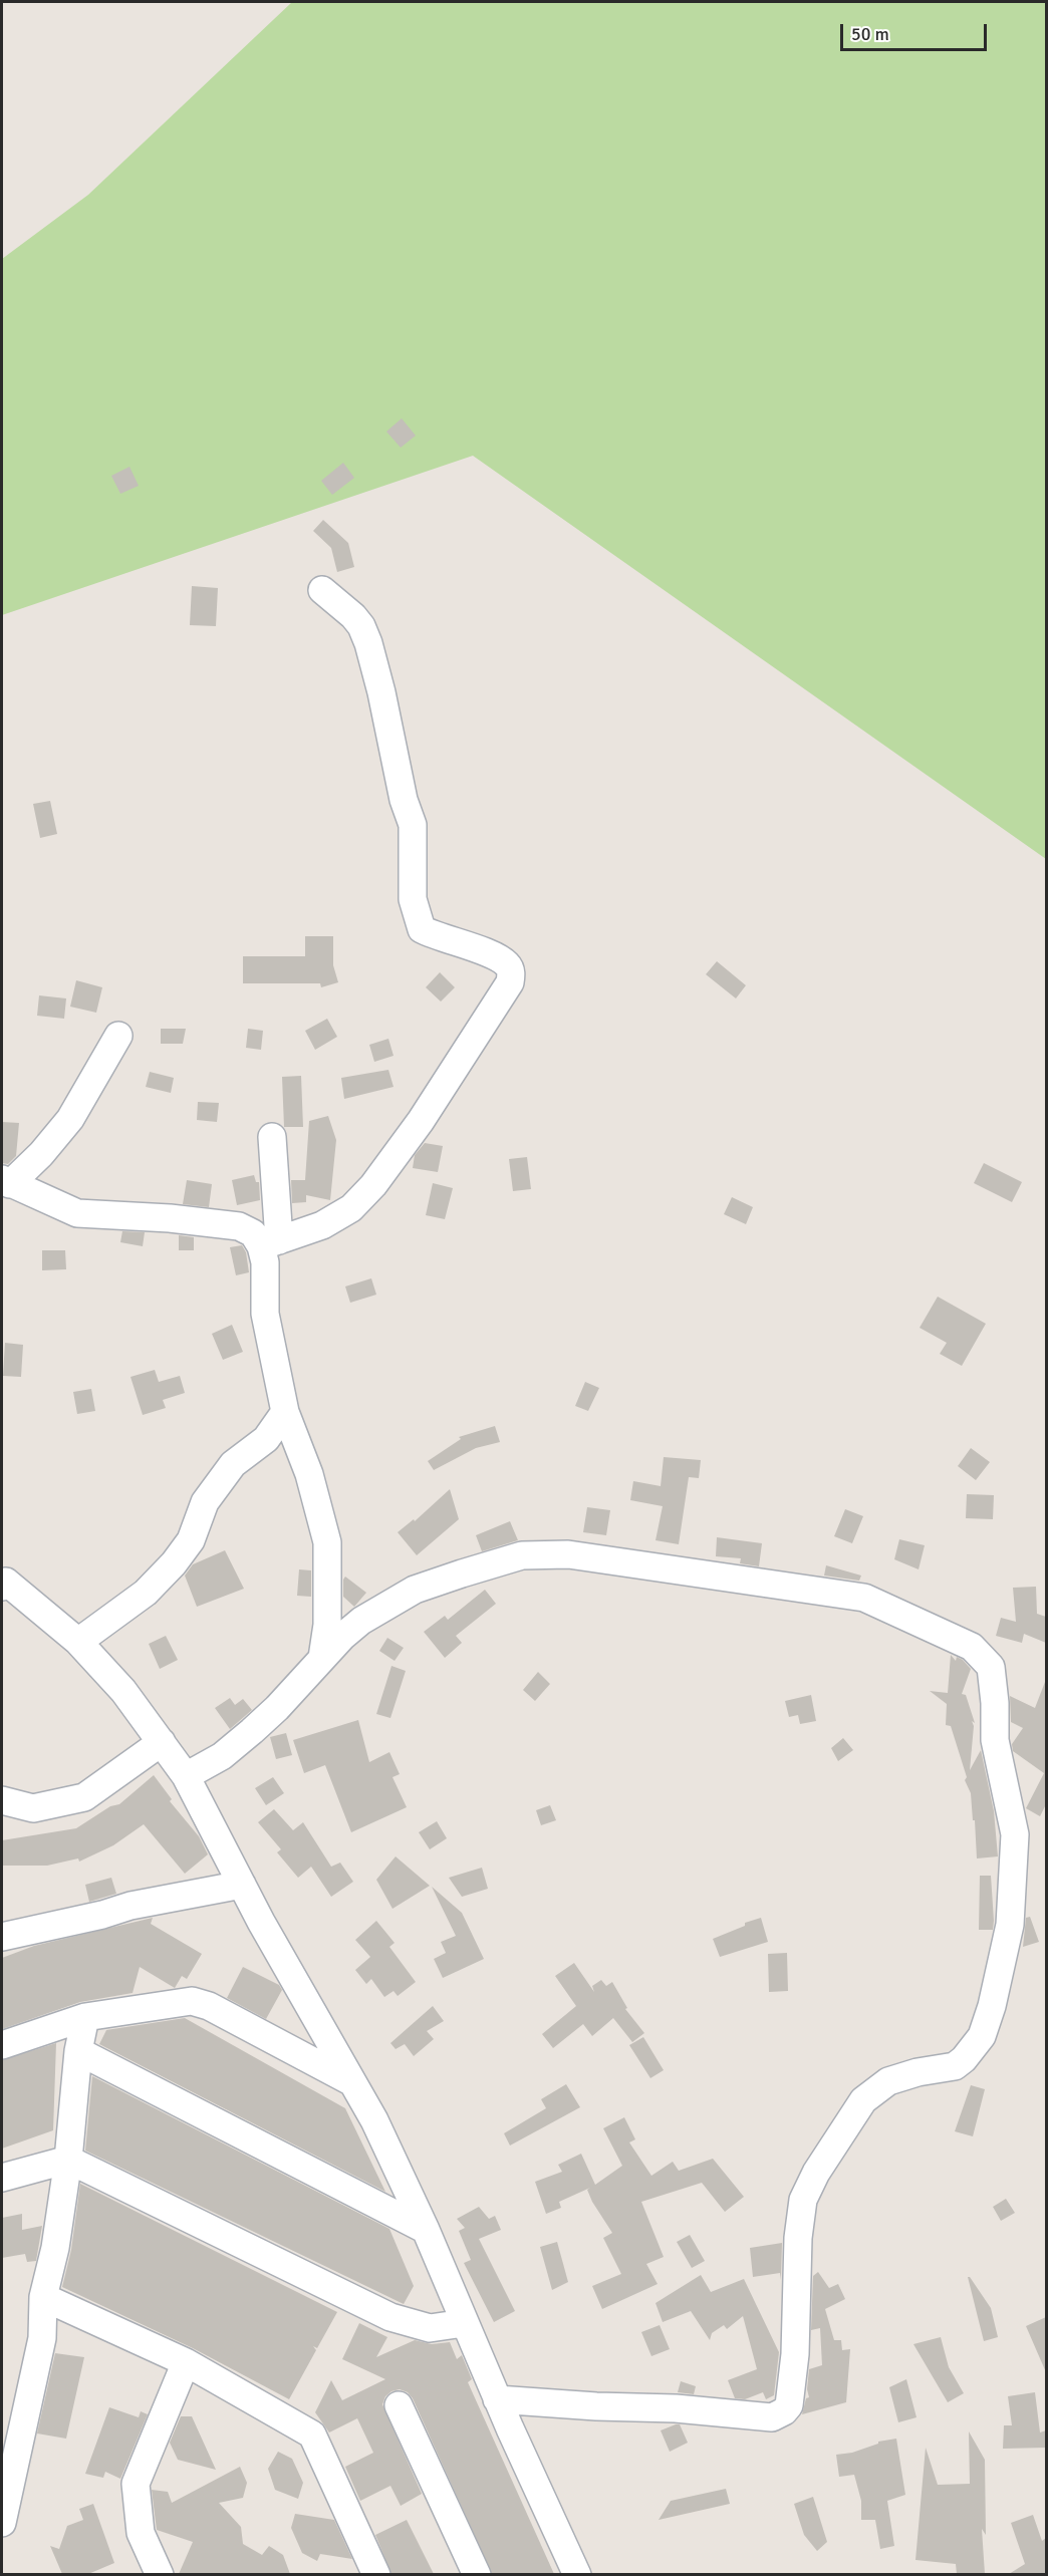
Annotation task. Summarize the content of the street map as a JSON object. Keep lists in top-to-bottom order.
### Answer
{
  "scale_bar": "50 m"
}
